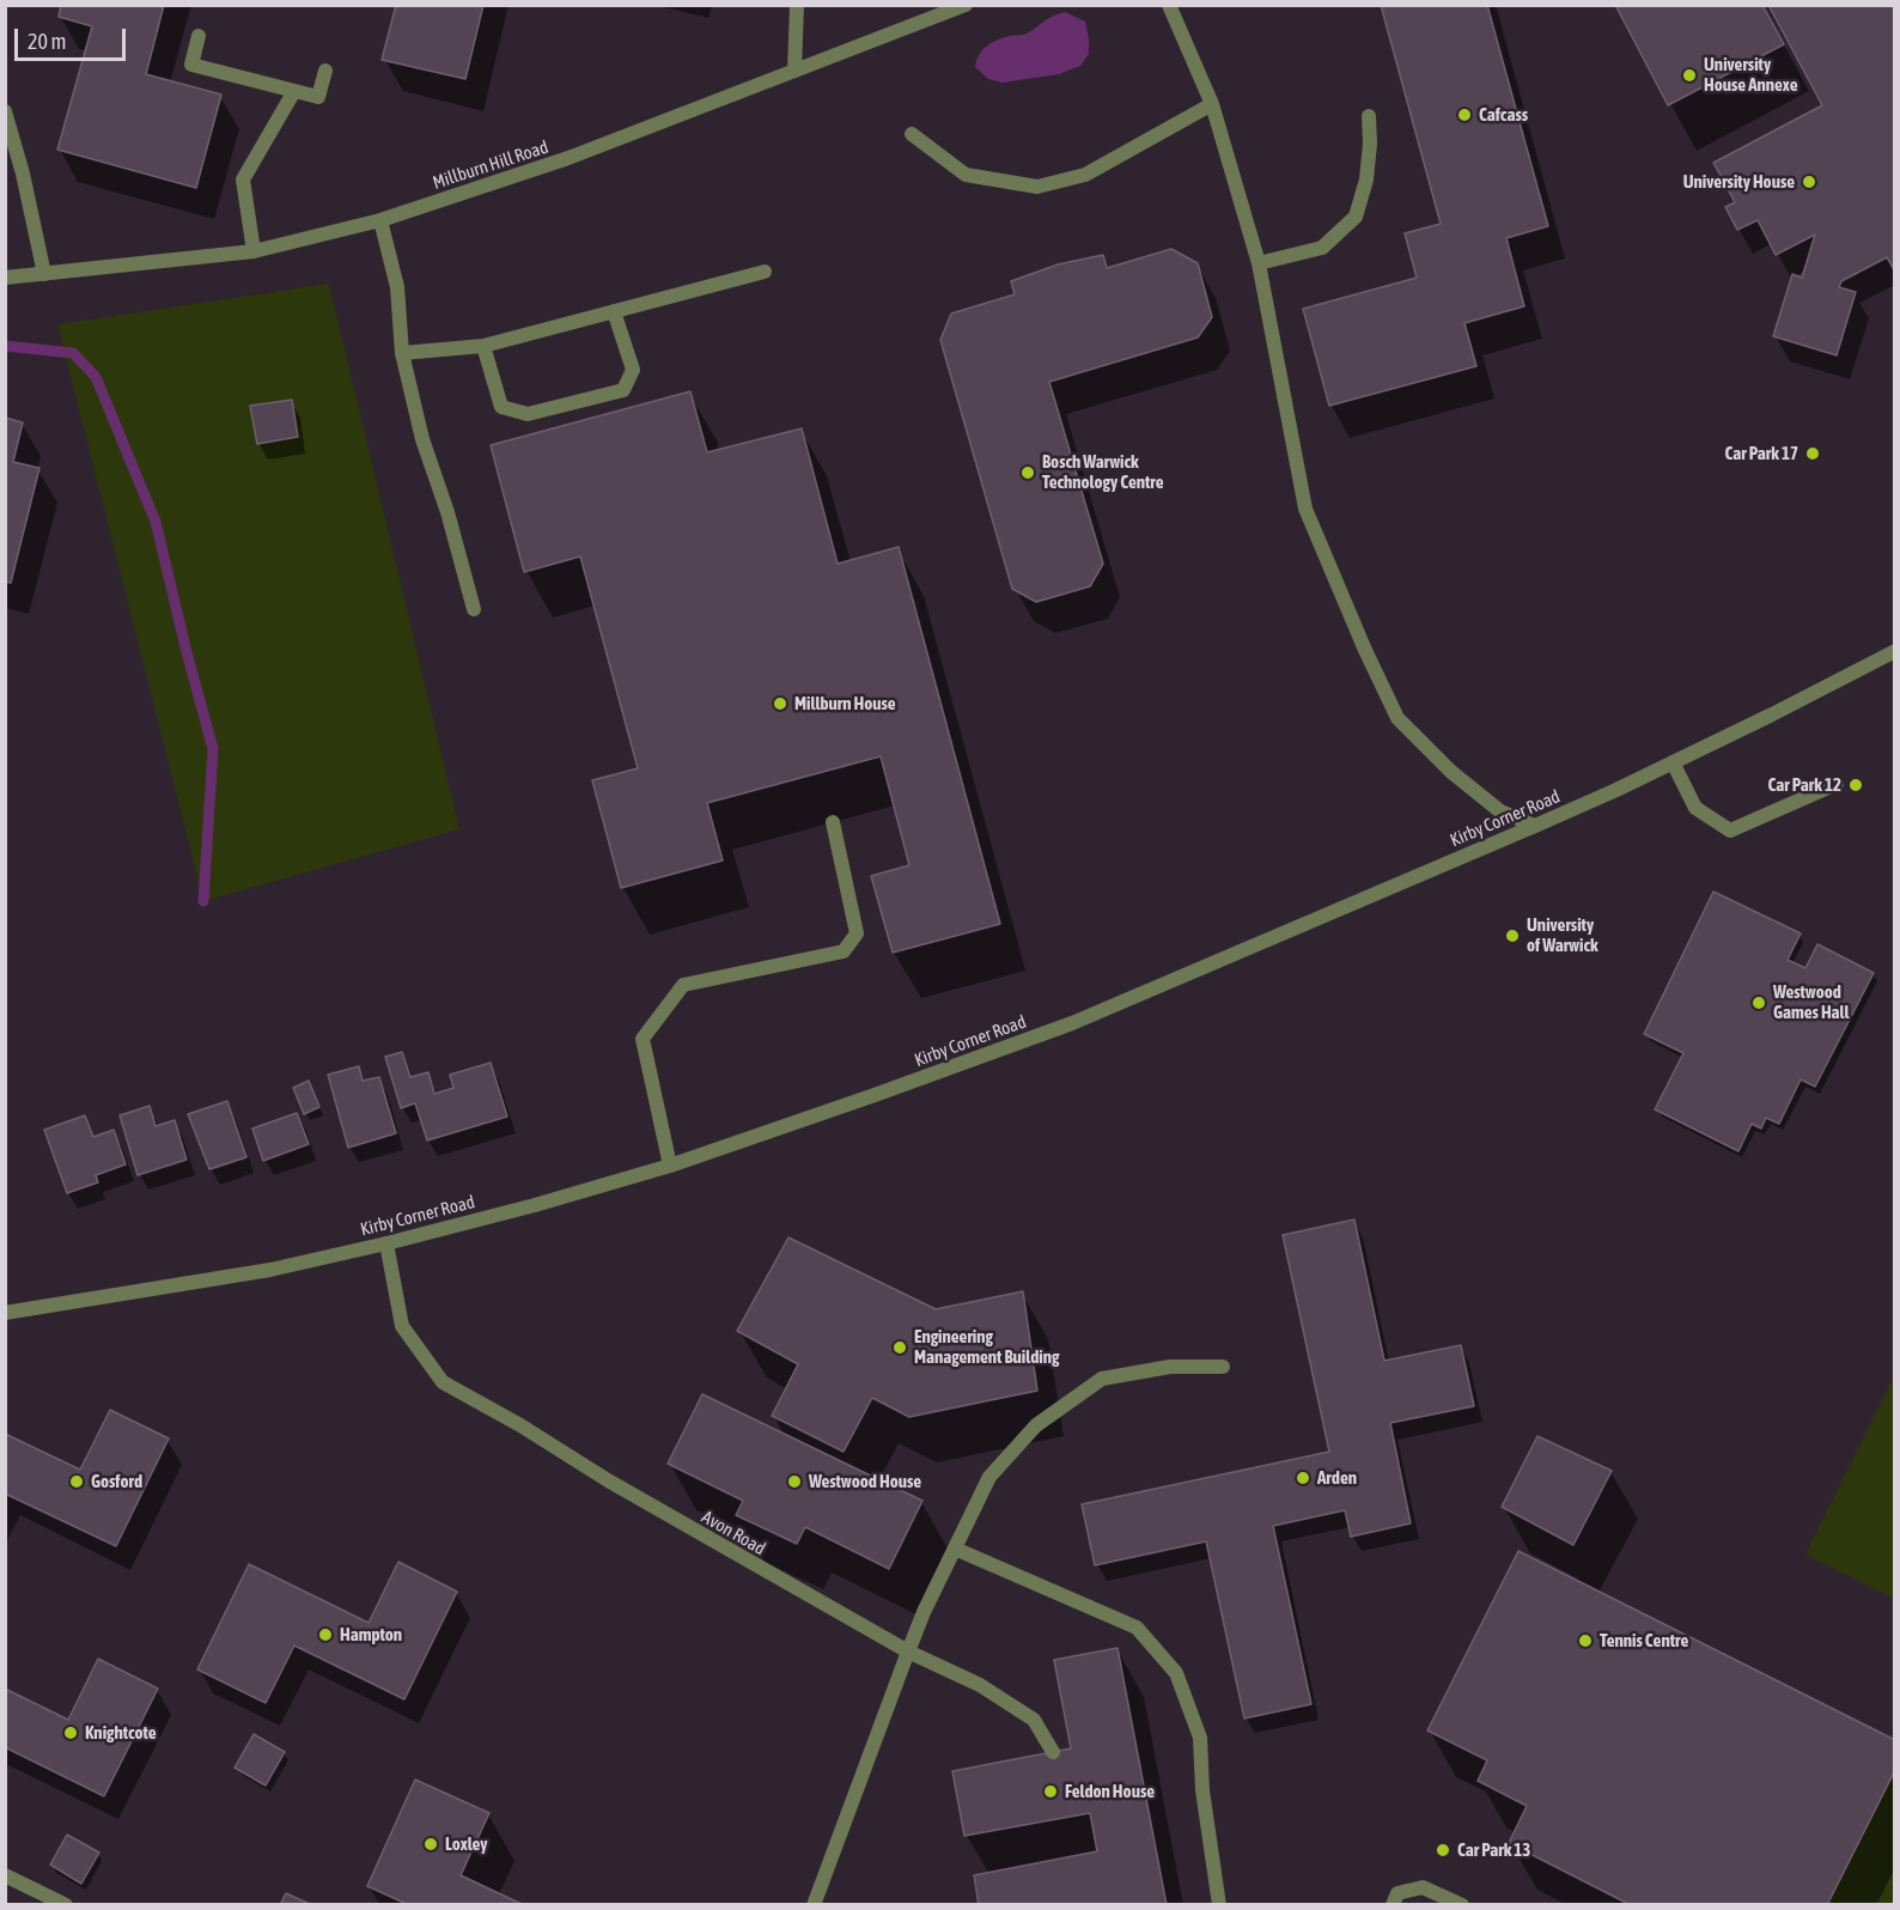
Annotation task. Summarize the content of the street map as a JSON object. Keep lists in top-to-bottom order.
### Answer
{
  "streets": {
    "street": ["Millburn Hill Road", "Kirby Corner Road", "Avon Road"]
  },
  "crossings": [
    ["Kirby Corner Road", "Avon Road"]
  ],
  "places": [
    "University House Annexe",
    "Cafcass",
    "University House",
    "Car Park 17",
    "Bosch Warwick Technology Centre",
    "Millburn House",
    "Car Park 12",
    "University of Warwick",
    "Westwood Games Hall",
    "Engineering Management Building",
    "Arden",
    "Gosford",
    "Westwood House",
    "Hampton",
    "Tennis Centre",
    "Knightcote",
    "Feldon House",
    "Loxley",
    "Car Park 13"
  ],
  "scale_bar": "20 m"
}
